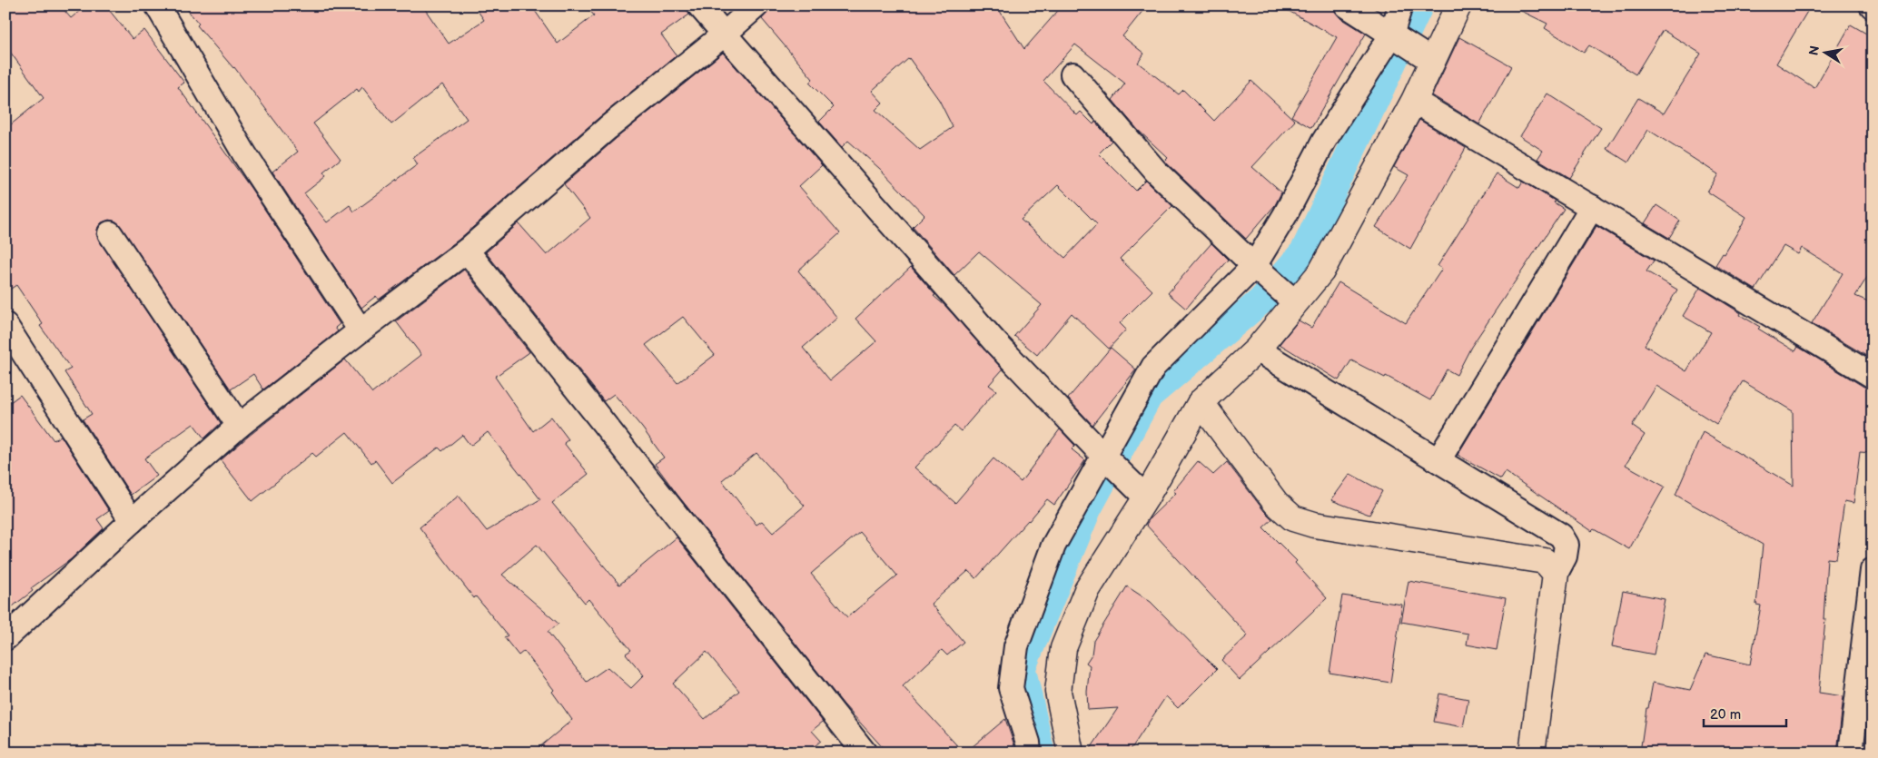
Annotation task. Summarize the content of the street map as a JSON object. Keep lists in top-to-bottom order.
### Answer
{
  "scale_bar": "20 m",
  "north": "left"
}
